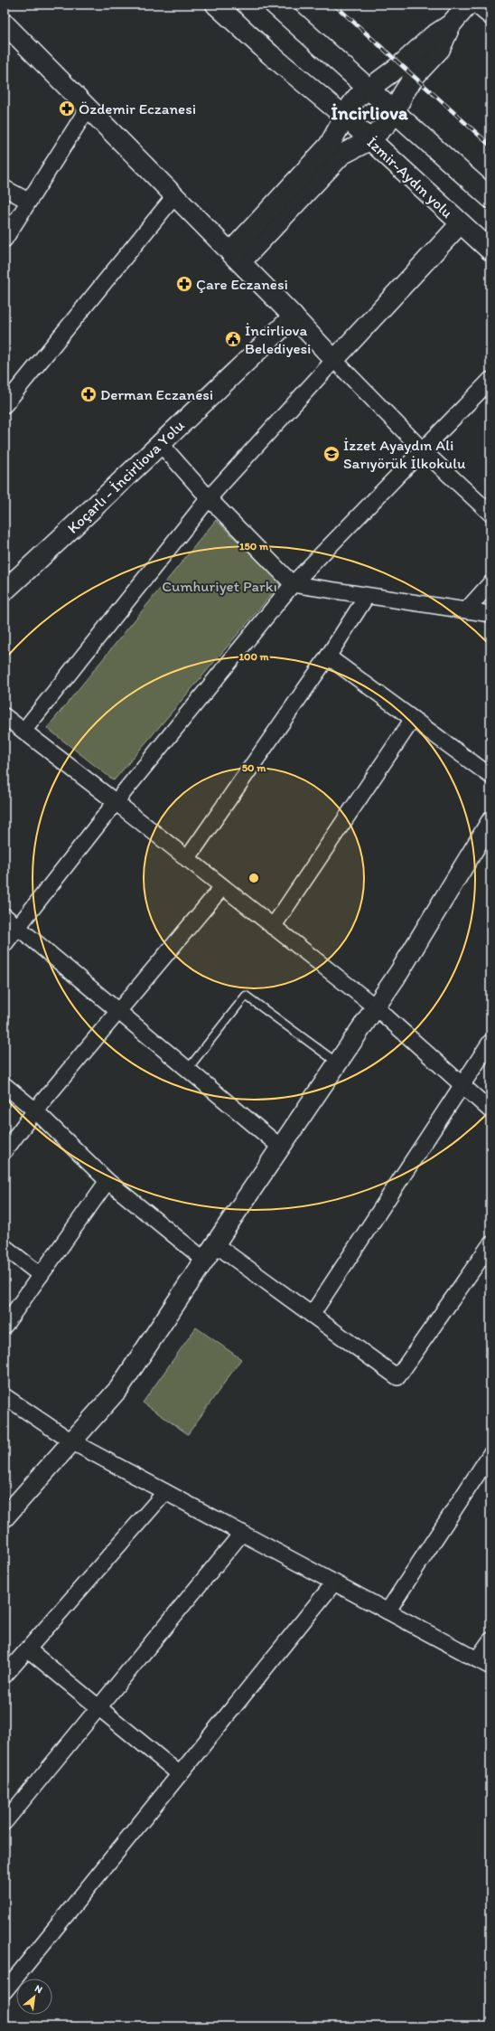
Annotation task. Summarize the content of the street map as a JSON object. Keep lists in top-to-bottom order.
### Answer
{
  "streets": {
    "main road": ["İzmir-Aydın yolu", "Koçarlı - İncirliova Yolu"]
  },
  "districts": ["İncirliova"],
  "parks": ["Cumhuriyet Parkı"],
  "places": {
    "pharmacy": ["Özdemir Eczanesi", "Çare Eczanesi", "Derman Eczanesi"],
    "public building": ["İncirliova Belediyesi"],
    "school or university": ["İzzet Ayaydın Ali Sarıyörük İlkokulu"]
  },
  "north": "top right",
  "rings": ["150 m", "100 m", "50 m"]
}
